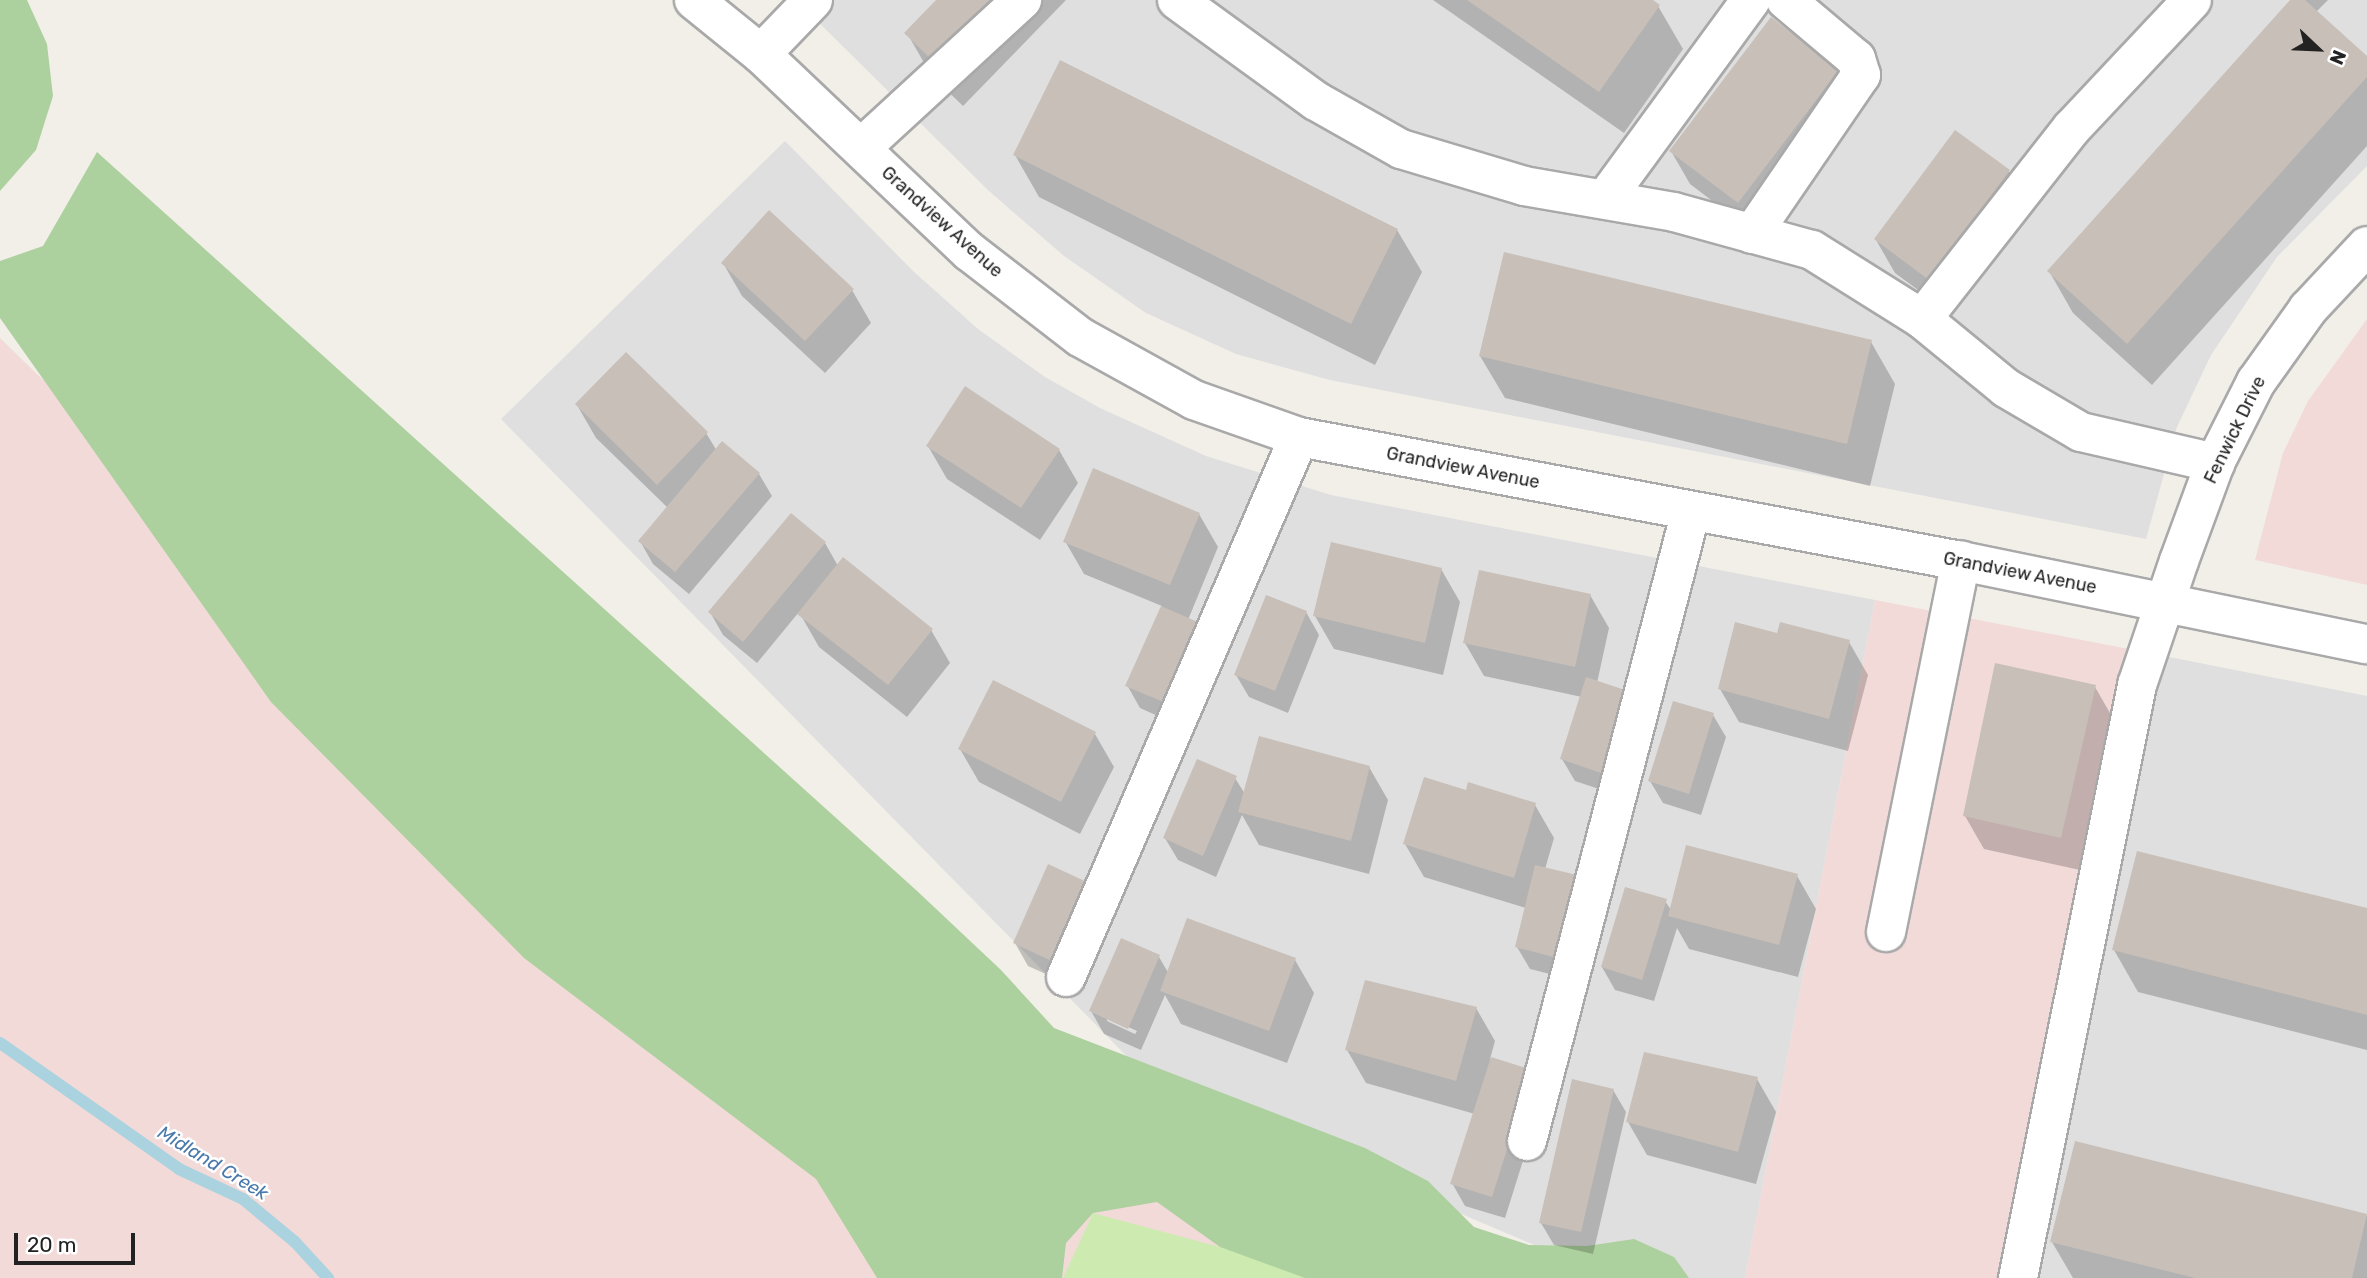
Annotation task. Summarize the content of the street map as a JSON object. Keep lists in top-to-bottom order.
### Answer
{
  "streets": {
    "street": ["Grandview Avenue", "Fenwick Drive"]
  },
  "crossings": [
    ["Grandview Avenue", "Fenwick Drive"]
  ],
  "water": ["Midland Creek"],
  "scale_bar": "20 m",
  "north": "bottom right"
}
